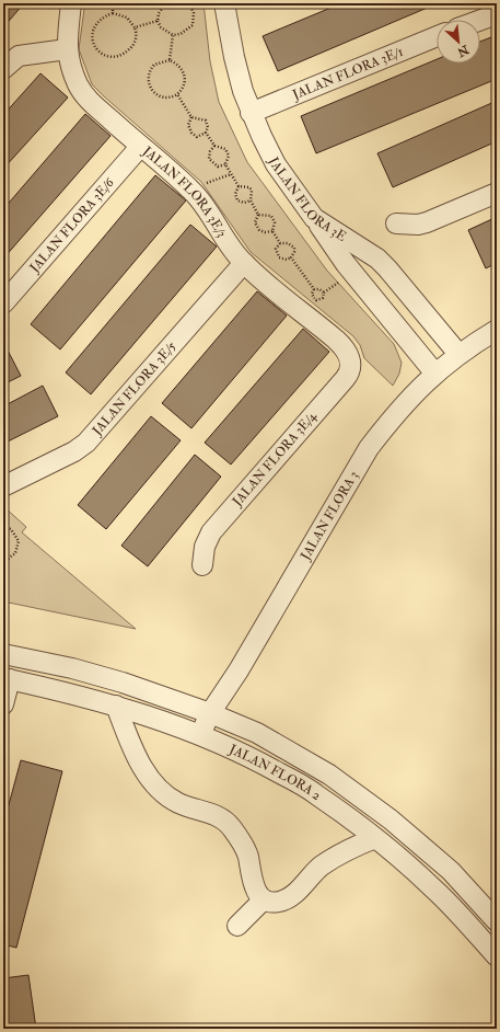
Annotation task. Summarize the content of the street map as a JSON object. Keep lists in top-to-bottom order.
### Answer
{
  "streets": {
    "street": [
      "JALAN FLORA 3E/1",
      "JALAN FLORA 3E/3",
      "JALAN FLORA 3E",
      "JALAN FLORA 3E/6",
      "JALAN FLORA 3E/5",
      "JALAN FLORA 3E/4",
      "JALAN FLORA 3",
      "JALAN FLORA 2"
    ]
  },
  "crossings": [
    ["JALAN FLORA 3E/1", "JALAN FLORA 3E"],
    ["JALAN FLORA 3E/3", "JALAN FLORA 3E/6"],
    ["JALAN FLORA 3E/3", "JALAN FLORA 3E/5"],
    ["JALAN FLORA 3E/3", "JALAN FLORA 3E/4"],
    ["JALAN FLORA 3E", "JALAN FLORA 3"],
    ["JALAN FLORA 3", "JALAN FLORA 2"]
  ],
  "north": "bottom right"
}
